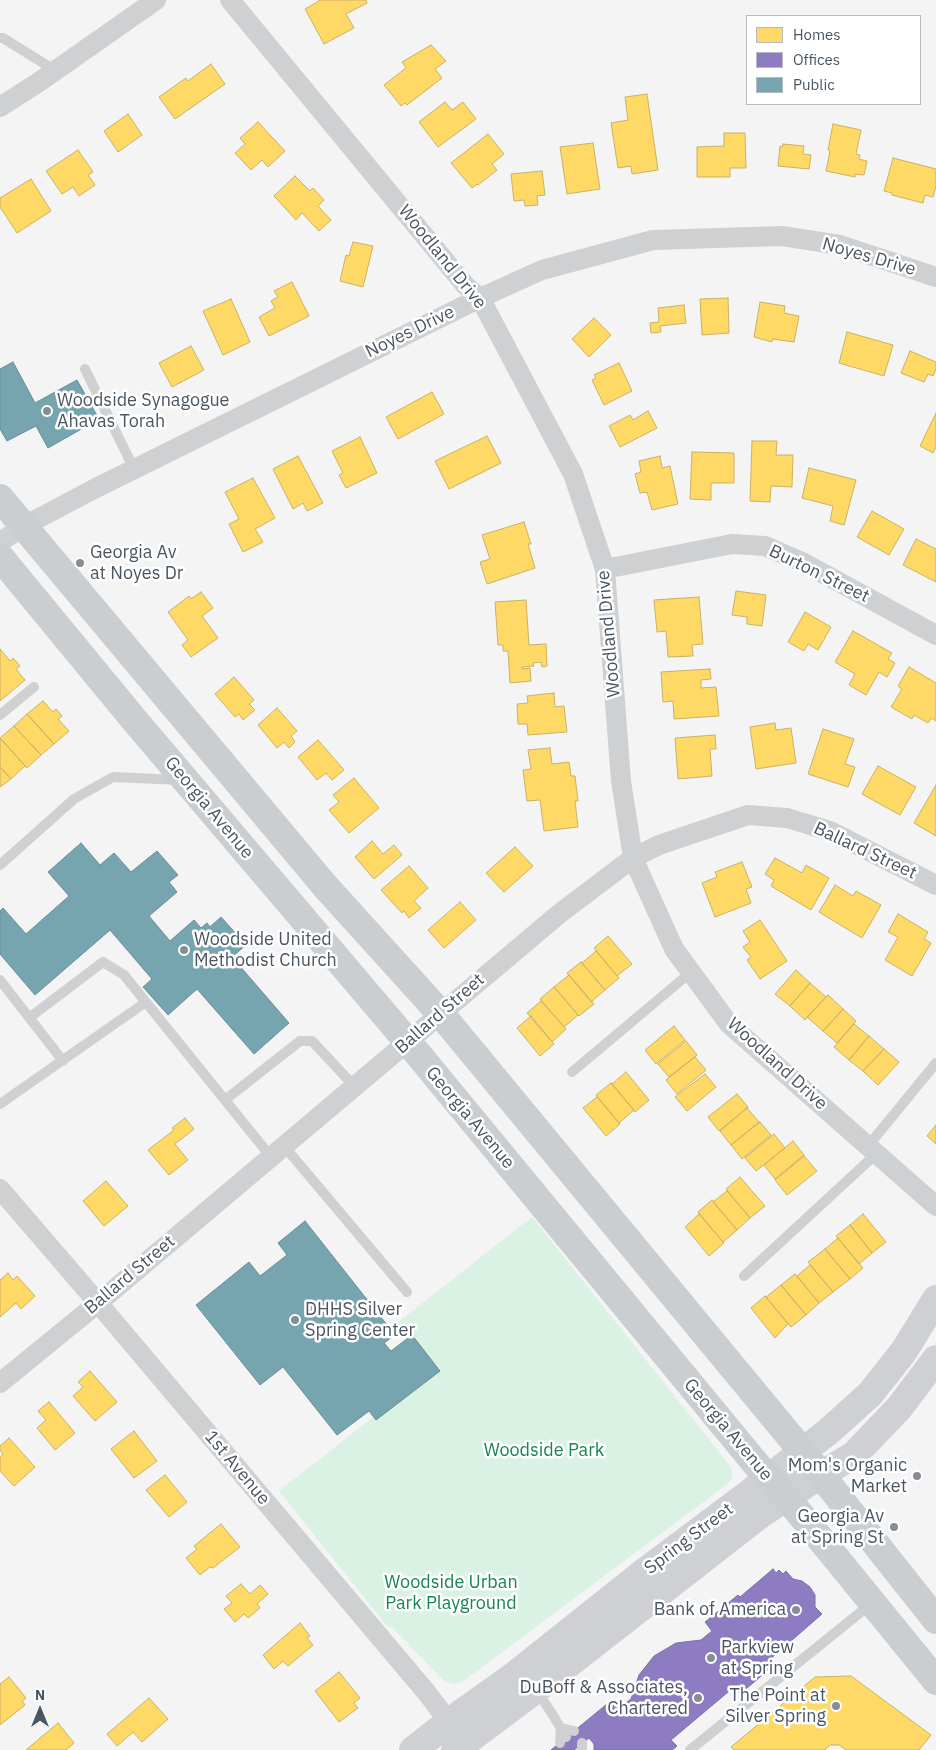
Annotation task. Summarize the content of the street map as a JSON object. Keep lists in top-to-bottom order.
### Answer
{
  "streets": {
    "main road": ["Georgia Avenue", "Spring Street"],
    "street": [
      "Woodland Drive",
      "Noyes Drive",
      "Burton Street",
      "Ballard Street",
      "1st Avenue"
    ]
  },
  "crossings": [
    ["Woodland Drive", "Noyes Drive"],
    ["Woodland Drive", "Burton Street"],
    ["Woodland Drive", "Ballard Street"],
    ["Georgia Avenue", "Ballard Street"],
    ["Georgia Avenue", "Spring Street"],
    ["Ballard Street", "1st Avenue"],
    ["1st Avenue", "Spring Street"]
  ],
  "parks": ["Woodside Park", "Woodside Urban Park Playground"],
  "places": [
    "Woodside Synagogue Ahavas Torah",
    "Georgia Av at Noyes Dr",
    "Woodside United Methodist Church",
    "DHHS Silver Spring Center",
    "Mom's Organic Market",
    "Georgia Av at Spring St",
    "Bank of America",
    "Parkview at Spring",
    "DuBoff & Associates, Chartered",
    "The Point at Silver Spring"
  ],
  "legend": ["Homes", "Offices", "Public"],
  "north": "top"
}
